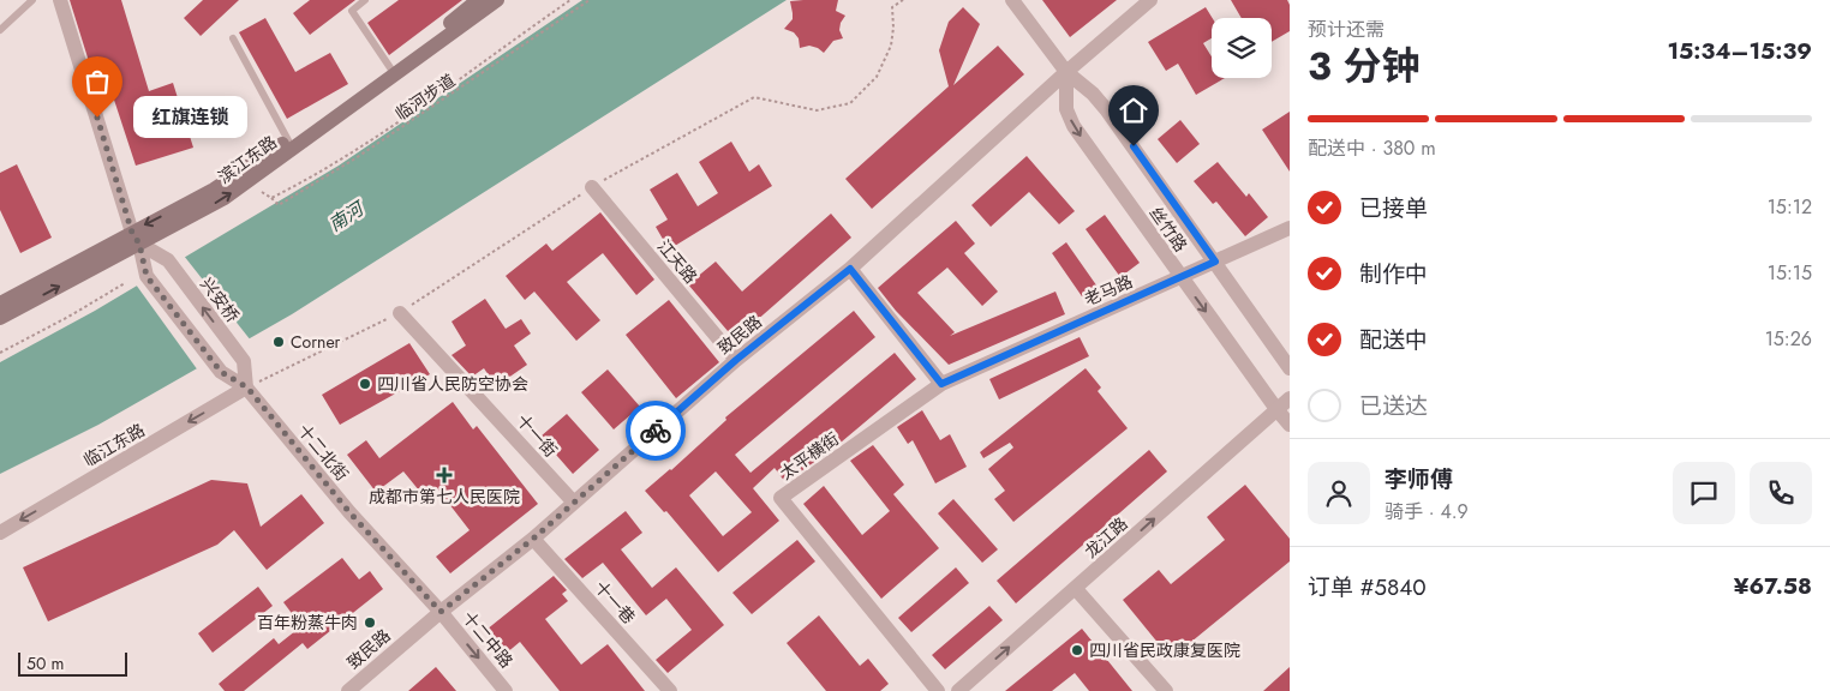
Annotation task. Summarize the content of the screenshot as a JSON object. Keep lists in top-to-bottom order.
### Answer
{
  "streets": {
    "main road": ["滨江东路"],
    "street": [
      "丝竹路",
      "江天路",
      "老马路",
      "兴安桥",
      "致民路",
      "十一街",
      "临江东路",
      "十二北街",
      "太平横街",
      "龙江路",
      "十一巷",
      "十二中路"
    ],
    "path": ["临河步道"]
  },
  "crossings": [
    ["滨江东路", "兴安桥"],
    ["丝竹路", "老马路"],
    ["丝竹路", "致民路"],
    ["丝竹路", "龙江路"],
    ["江天路", "致民路"],
    ["老马路", "太平横街"],
    ["兴安桥", "临江东路"],
    ["兴安桥", "十二北街"],
    ["致民路", "十一街"],
    ["致民路", "十二北街"],
    ["致民路", "十一巷"],
    ["致民路", "十二中路"],
    ["临江东路", "十二北街"],
    ["十二北街", "十二中路"]
  ],
  "one_way": ["临江东路", "龙江路", "十二中路"],
  "water": ["南河"],
  "places": {
    "other": [
      "红旗连锁",
      "Corner",
      "四川省人民防空协会",
      "百年粉蒸牛肉",
      "四川省民政康复医院"
    ],
    "health": ["成都市第七人民医院"]
  },
  "scale_bar": "50 m",
  "page": {
    "heading": ["3 分钟", "预计还需", "15:34–15:39"],
    "panel": [
      "李师傅",
      "骑手 · 4.9",
      "订单 #5840",
      "¥67.58"
    ],
    "bubble": "红旗连锁",
    "bar": "配送中 · 380 m",
    "list": [
      ["已接单", "15:12"],
      ["制作中", "15:15"],
      ["配送中", "15:26"],
      "已送达"
    ],
    "scale": "50 m"
  }
}
